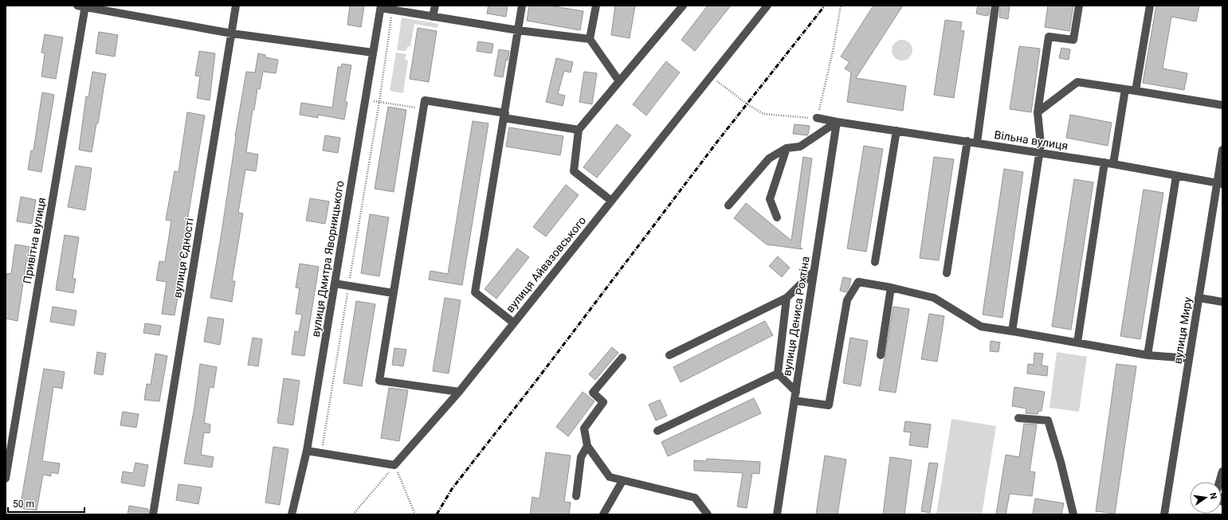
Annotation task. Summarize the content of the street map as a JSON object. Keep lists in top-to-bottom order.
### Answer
{
  "streets": {
    "street": [
      "Вільна вулиця",
      "Привітна вулиця",
      "вулиця Єдності",
      "вулиця Дмитра Яворницького",
      "вулиця Айвазовського",
      "вулиця Дениса Рохтіна",
      "вулиця Миру"
    ]
  },
  "crossings": [
    ["Вільна вулиця", "вулиця Дениса Рохтіна"],
    ["Вільна вулиця", "вулиця Миру"]
  ],
  "scale_bar": "50 m",
  "north": "right"
}
